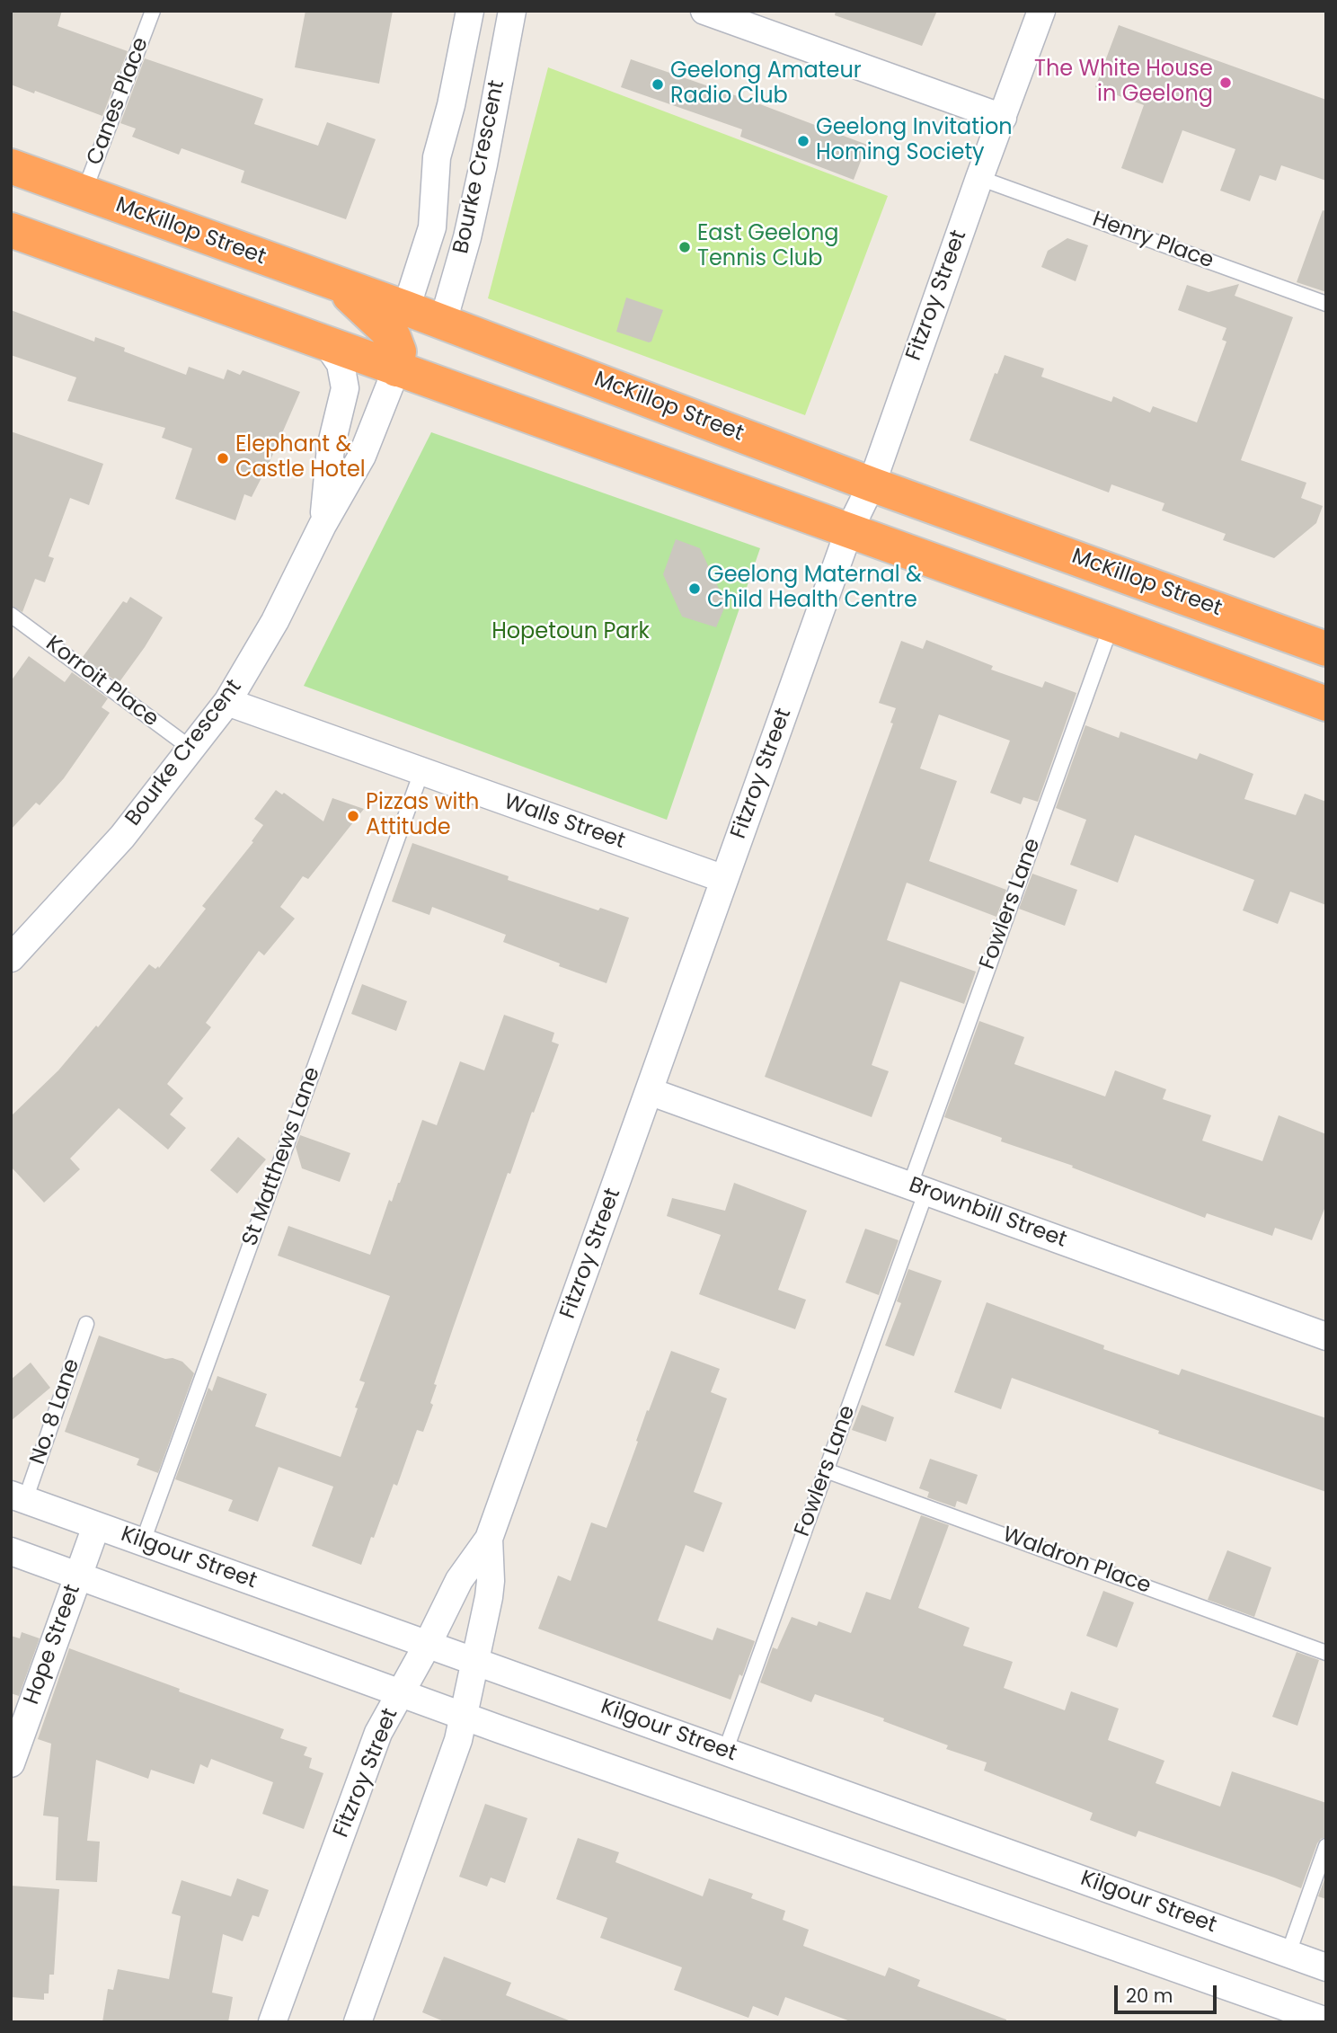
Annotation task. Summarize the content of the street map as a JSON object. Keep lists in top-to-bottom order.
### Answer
{
  "streets": {
    "highway": ["McKillop Street"],
    "street": [
      "Bourke Crescent",
      "Fitzroy Street",
      "Walls Street",
      "Brownbill Street",
      "Kilgour Street",
      "Hope Street"
    ],
    "lane": [
      "Canes Place",
      "Henry Place",
      "Korroit Place",
      "Fowlers Lane",
      "St Matthews Lane",
      "No. 8 Lane",
      "Waldron Place"
    ]
  },
  "crossings": [
    ["Canes Place", "McKillop Street"],
    ["Bourke Crescent", "McKillop Street"],
    ["Bourke Crescent", "Korroit Place"],
    ["Bourke Crescent", "Walls Street"],
    ["McKillop Street", "Fitzroy Street"],
    ["Henry Place", "Fitzroy Street"],
    ["Fitzroy Street", "Walls Street"],
    ["Fitzroy Street", "Brownbill Street"],
    ["Fitzroy Street", "Kilgour Street"],
    ["Walls Street", "St Matthews Lane"],
    ["Fowlers Lane", "Brownbill Street"],
    ["Fowlers Lane", "Kilgour Street"],
    ["Fowlers Lane", "Waldron Place"],
    ["St Matthews Lane", "Kilgour Street"],
    ["No. 8 Lane", "Kilgour Street"],
    ["Kilgour Street", "Hope Street"]
  ],
  "parks": ["Hopetoun Park"],
  "places": [
    "The White House in Geelong",
    "Geelong Amateur Radio Club",
    "Geelong Invitation Homing Society",
    "East Geelong Tennis Club",
    "Elephant & Castle Hotel",
    "Geelong Maternal & Child Health Centre",
    "Pizzas with Attitude"
  ],
  "scale_bar": "20 m"
}
